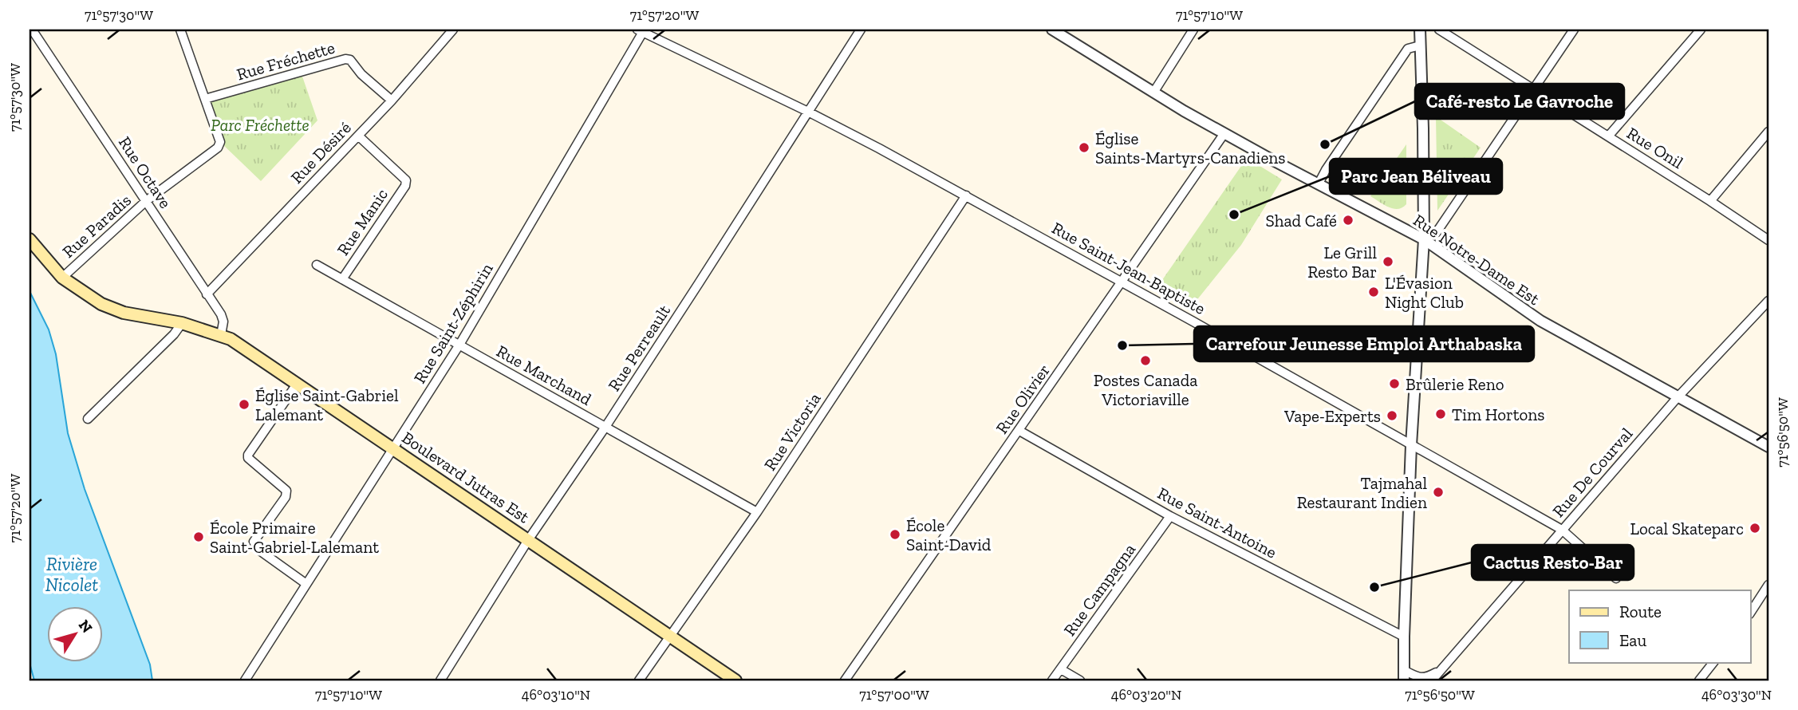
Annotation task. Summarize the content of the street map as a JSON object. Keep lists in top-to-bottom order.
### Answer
{
  "streets": {
    "main road": ["Boulevard Jutras Est"],
    "street": [
      "Rue Fréchette",
      "Rue Onil",
      "Rue Désiré",
      "Rue Octave",
      "Rue Manic",
      "Rue Paradis",
      "Rue Notre-Dame Est",
      "Rue Saint-Jean-Baptiste",
      "Rue Saint-Zéphirin",
      "Rue Perreault",
      "Rue Marchand",
      "Rue Olivier",
      "Rue Victoria",
      "Rue De Courval",
      "Rue Saint-Antoine",
      "Rue Campagna"
    ]
  },
  "crossings": [
    ["Rue Fréchette", "Rue Désiré"],
    ["Rue Fréchette", "Rue Paradis"],
    ["Rue Désiré", "Rue Octave"],
    ["Rue Désiré", "Rue Manic"],
    ["Rue Octave", "Rue Paradis"],
    ["Rue Octave", "Boulevard Jutras Est"],
    ["Rue Manic", "Rue Marchand"],
    ["Rue Paradis", "Boulevard Jutras Est"],
    ["Rue Notre-Dame Est", "Rue Olivier"],
    ["Rue Notre-Dame Est", "Rue De Courval"],
    ["Rue Saint-Jean-Baptiste", "Rue Saint-Zéphirin"],
    ["Rue Saint-Jean-Baptiste", "Rue Perreault"],
    ["Rue Saint-Jean-Baptiste", "Rue Olivier"],
    ["Rue Saint-Jean-Baptiste", "Rue Victoria"],
    ["Rue Saint-Jean-Baptiste", "Rue De Courval"],
    ["Rue Saint-Zéphirin", "Rue Marchand"],
    ["Rue Saint-Zéphirin", "Boulevard Jutras Est"],
    ["Rue Perreault", "Rue Marchand"],
    ["Rue Perreault", "Boulevard Jutras Est"],
    ["Rue Marchand", "Rue Victoria"],
    ["Rue Olivier", "Rue Saint-Antoine"],
    ["Rue Victoria", "Boulevard Jutras Est"],
    ["Rue Saint-Antoine", "Rue Campagna"]
  ],
  "water": ["Rivière Nicolet"],
  "parks": ["Parc Fréchette"],
  "places": [
    "Café-resto Le Gavroche",
    "Église Saints-Martyrs-Canadiens",
    "Parc Jean Béliveau",
    "Shad Café",
    "Le Grill Resto Bar",
    "L'Évasion Night Club",
    "Carrefour Jeunesse Emploi Arthabaska",
    "Postes Canada Victoriaville",
    "Brûlerie Reno",
    "Église Saint-Gabriel Lalemant",
    "Tim Hortons",
    "Vape-Experts",
    "Tajmahal Restaurant Indien",
    "Local Skateparc",
    "École Saint-David",
    "École Primaire Saint-Gabriel-Lalemant",
    "Cactus Resto-Bar"
  ],
  "legend": ["Route", "Eau"],
  "north": "top right",
  "coordinates": [
    "71°57'30\"W",
    "71°57'20\"W",
    "71°57'10\"W",
    "71°56'50\"W",
    "46°03'10\"N",
    "71°57'00\"W",
    "46°03'20\"N",
    "46°03'30\"N"
  ]
}
